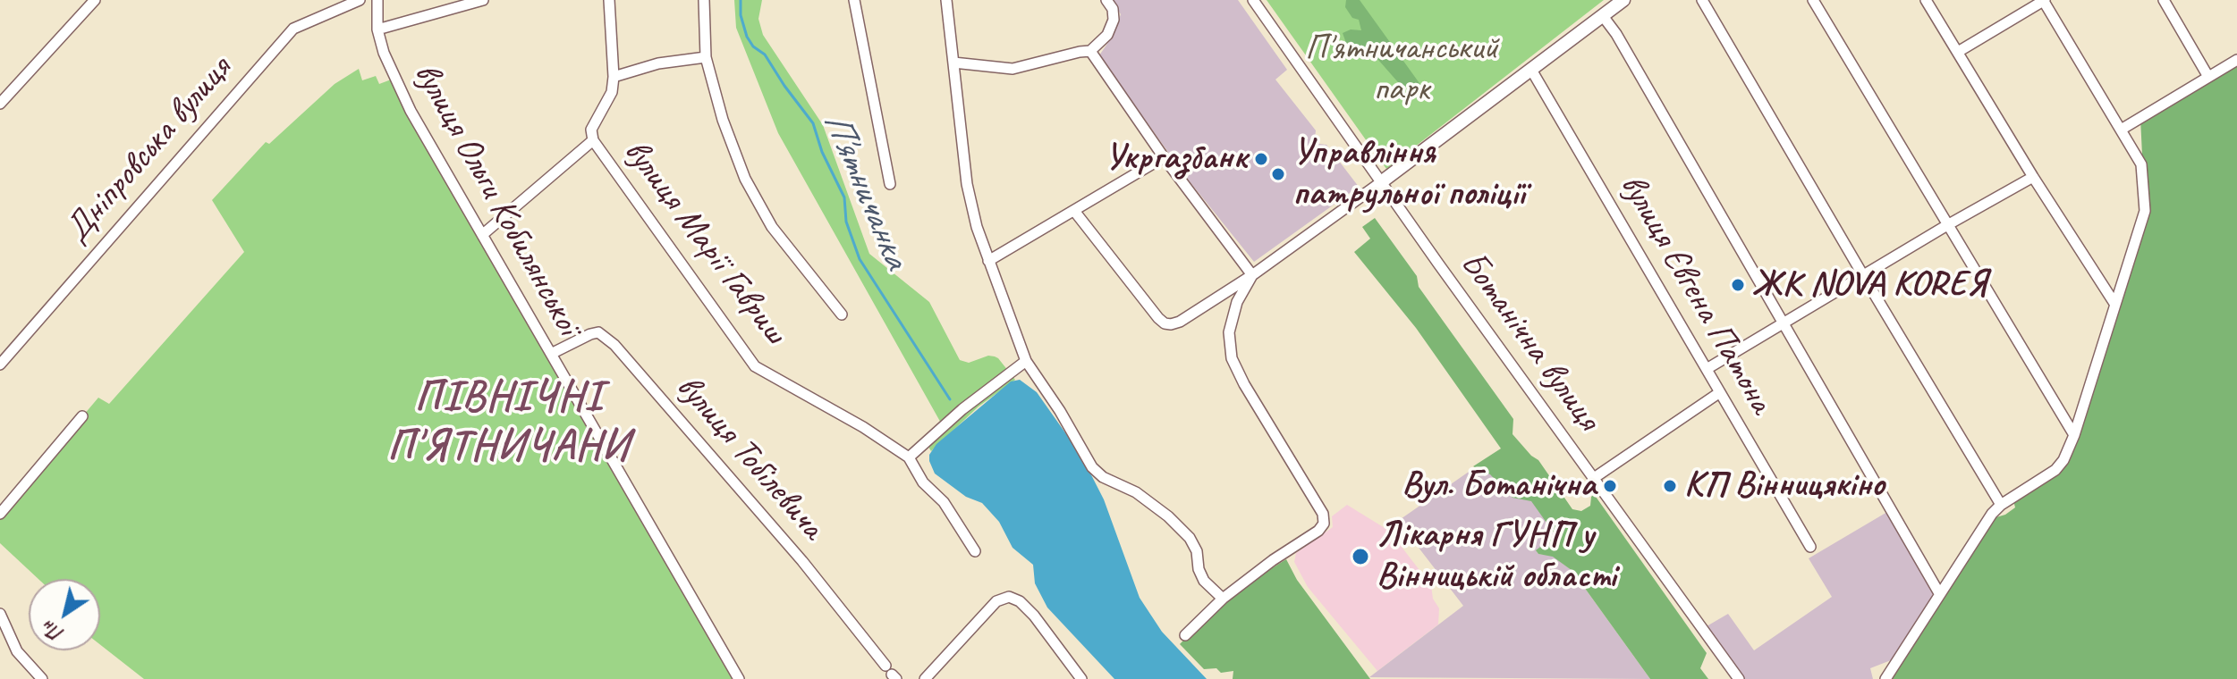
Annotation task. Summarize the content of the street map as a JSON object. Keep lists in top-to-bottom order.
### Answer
{
  "streets": {
    "street": [
      "Дніпровська вулиця",
      "вулиця Ольги Кобилянської",
      "вулиця Марії Гавриш",
      "вулиця Євгена Патона",
      "Ботанічна вулиця",
      "вулиця Тобілевича"
    ]
  },
  "crossings": [
    ["вулиця Ольги Кобилянської", "вулиця Тобілевича"]
  ],
  "districts": ["ПІВНІЧНІ П'ЯТНИЧАНИ"],
  "water": ["П'ятничанка"],
  "parks": ["П'ятничанський парк"],
  "places": [
    "Укргазбанк",
    "Управління патрульної поліції",
    "ЖК NOVA KOREЯ",
    "Вул. Ботанічна",
    "КП Вінницякіно",
    "Лікарня ГУНП у Вінницькій області"
  ],
  "north": "bottom left"
}
